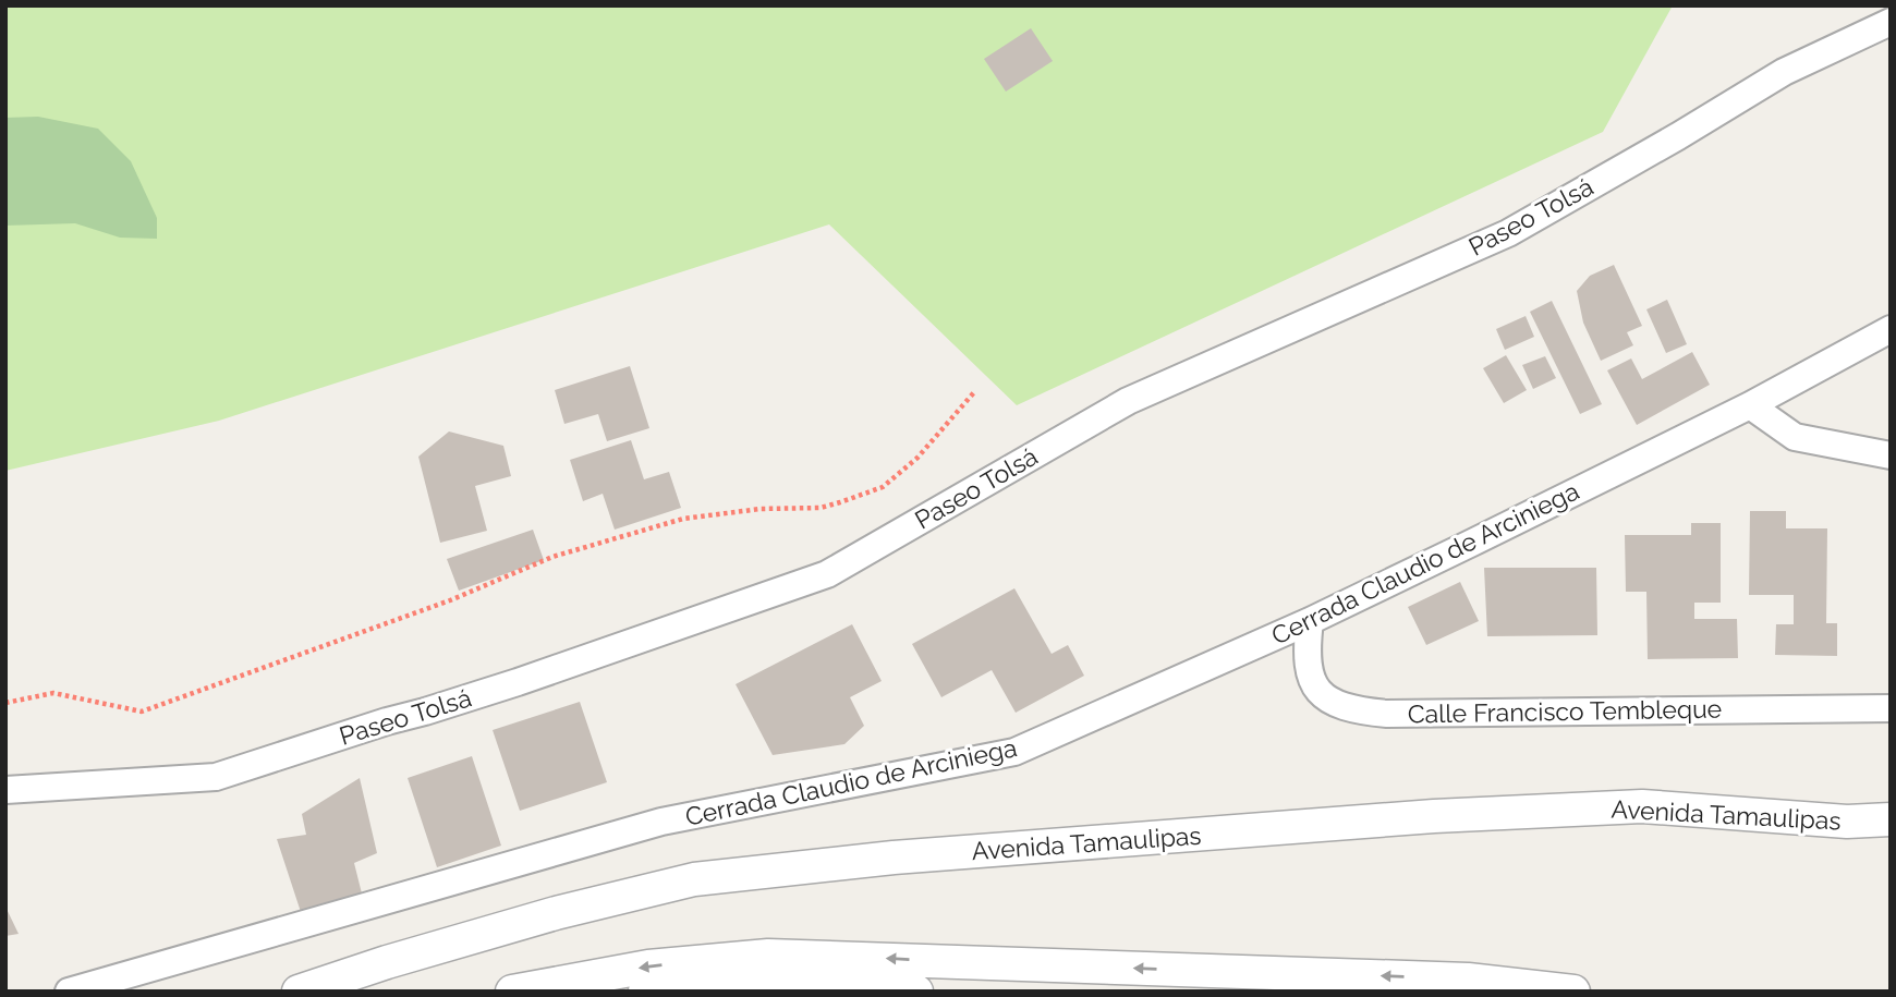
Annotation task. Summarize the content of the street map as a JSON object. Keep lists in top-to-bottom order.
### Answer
{
  "streets": {
    "street": [
      "Paseo Tolsá",
      "Cerrada Claudio de Arciniega",
      "Calle Francisco Tembleque",
      "Avenida Tamaulipas"
    ]
  },
  "crossings": [
    ["Cerrada Claudio de Arciniega", "Calle Francisco Tembleque"]
  ]
}
